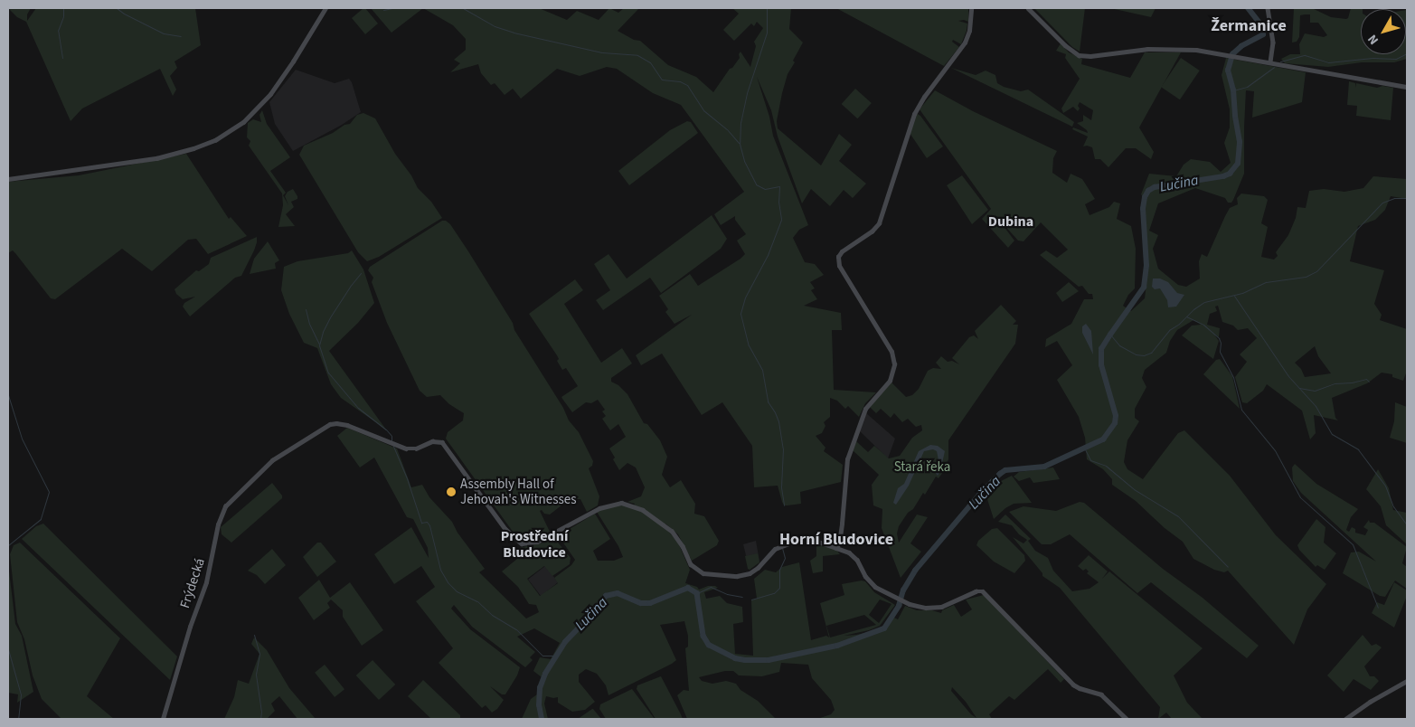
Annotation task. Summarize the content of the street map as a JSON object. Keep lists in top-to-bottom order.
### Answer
{
  "streets": {
    "street": ["Frýdecká"]
  },
  "districts": [
    "Žermanice",
    "Dubina",
    "Prostřední Bludovice",
    "Horní Bludovice"
  ],
  "water": ["Lučina"],
  "parks": ["Stará řeka"],
  "places": ["Assembly Hall of Jehovah's Witnesses"],
  "north": "bottom left"
}
